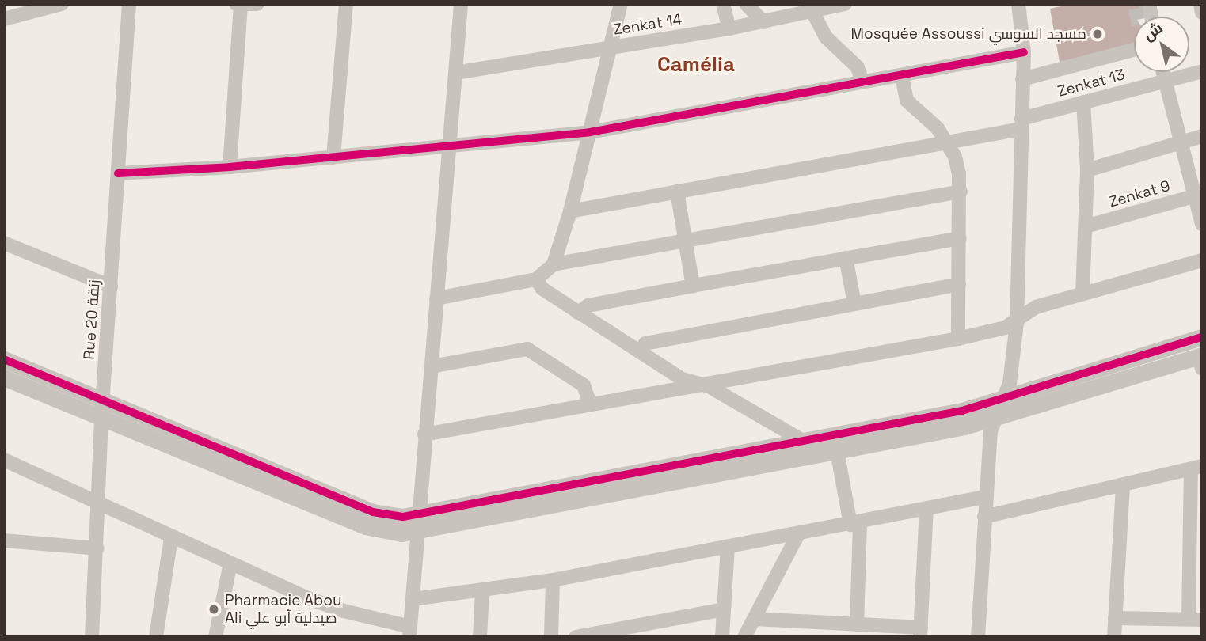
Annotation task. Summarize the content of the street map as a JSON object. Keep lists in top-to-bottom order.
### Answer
{
  "streets": {
    "street": [
      "Zenkat 14",
      "Zenkat 13",
      "Zenkat 9",
      "Rue 20 زنقة"
    ]
  },
  "districts": ["Camélia"],
  "places": ["Mosquée Assoussi مسجد السوسي", "Pharmacie Abou Ali صيدلية أبو علي"],
  "north": "top left"
}
